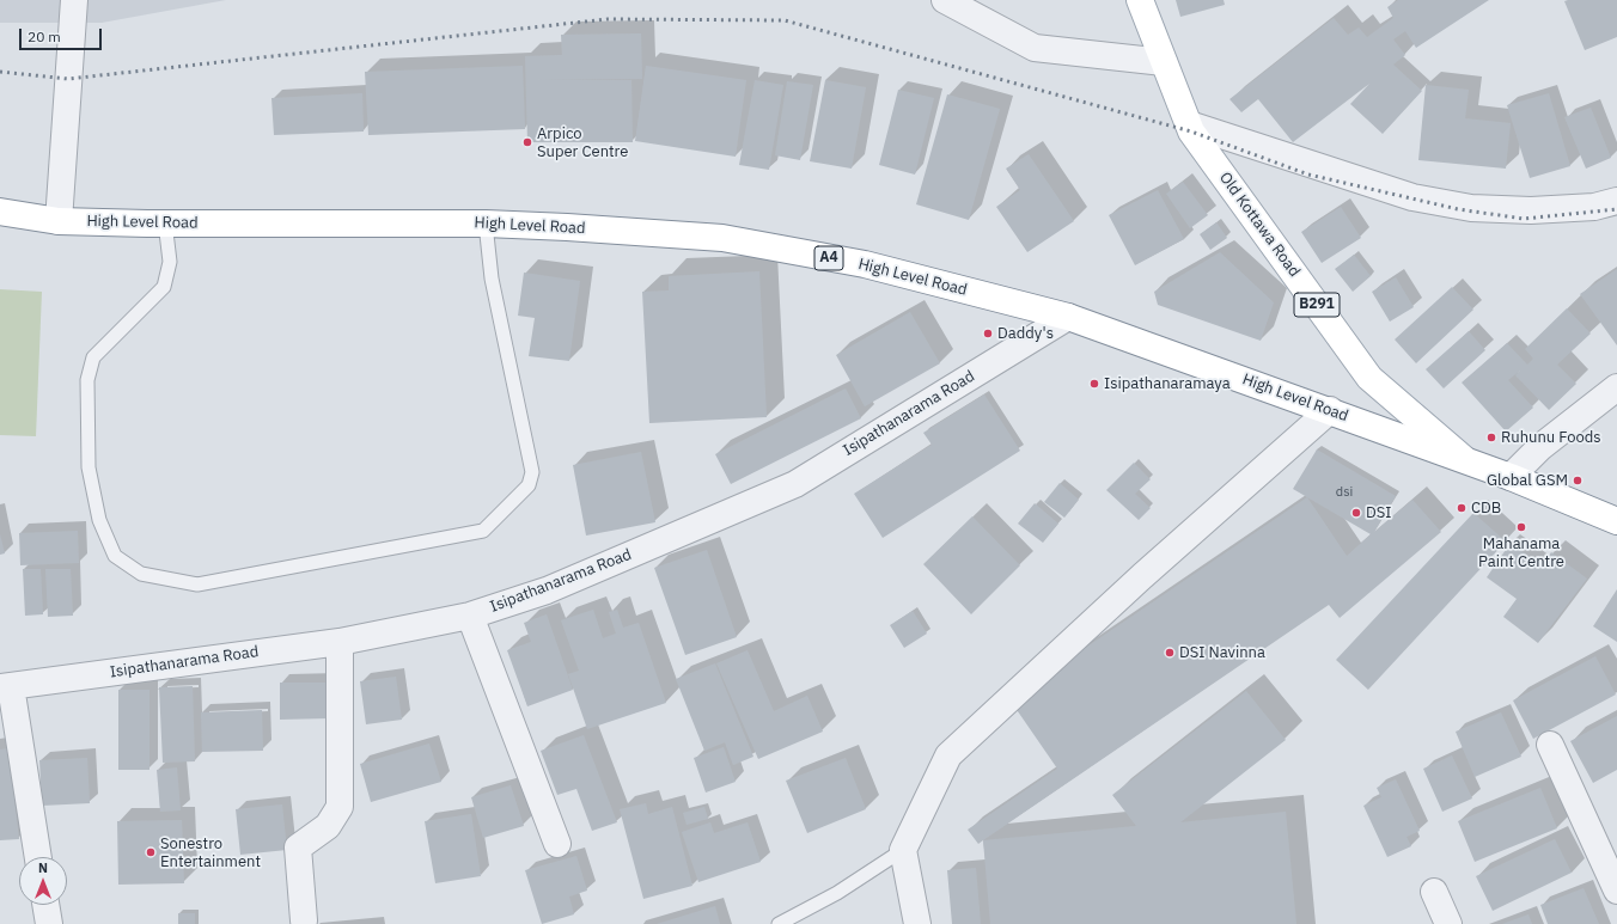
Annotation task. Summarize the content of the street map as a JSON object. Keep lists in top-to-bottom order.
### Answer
{
  "streets": {
    "main road": [
      "High Level Road",
      "Old Kottawa Road",
      "A4",
      "B291"
    ],
    "street": ["Isipathanarama Road"]
  },
  "crossings": [
    ["High Level Road", "Old Kottawa Road"],
    ["High Level Road", "Isipathanarama Road"]
  ],
  "places": [
    "Arpico Super Centre",
    "Daddy's",
    "Isipathanaramaya",
    "Ruhunu Foods",
    "Global GSM",
    "CDB",
    "DSI",
    "Mahanama Paint Centre",
    "DSI Navinna",
    "Sonestro Entertainment"
  ],
  "house_numbers": ["dsi"],
  "scale_bar": "20 m",
  "north": "top"
}
